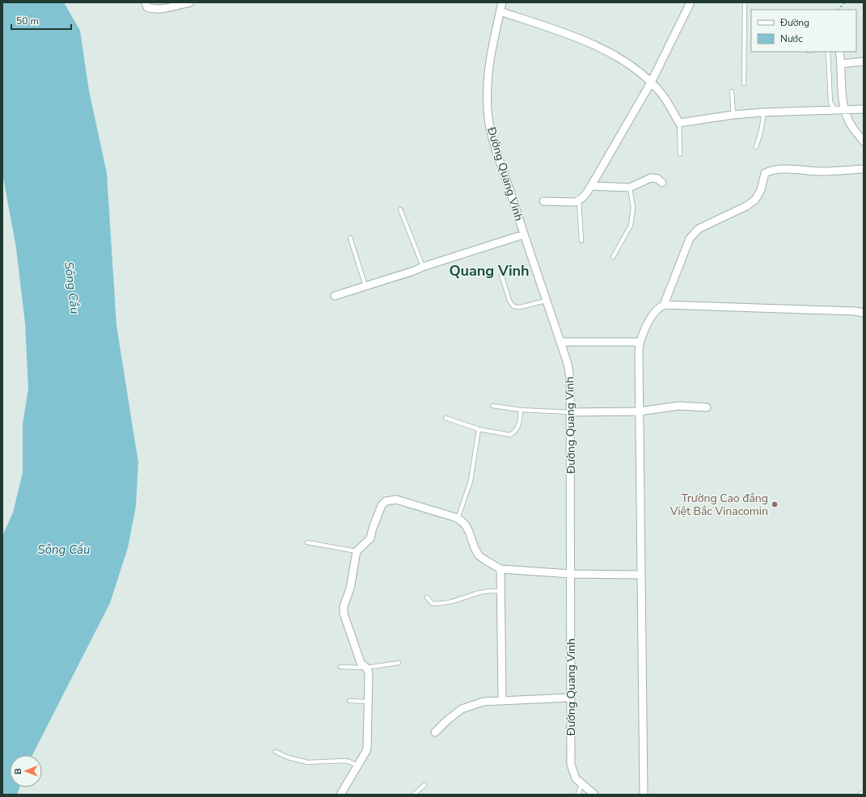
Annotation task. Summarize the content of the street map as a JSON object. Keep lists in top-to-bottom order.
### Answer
{
  "streets": {
    "street": ["Đường Quang Vinh"]
  },
  "districts": ["Quang Vinh"],
  "water": ["Sông Cầu"],
  "places": ["Trường Cao đẳng Việt Bắc Vinacomin"],
  "legend": ["Đường", "Nước"],
  "scale_bar": "50 m",
  "north": "left"
}
